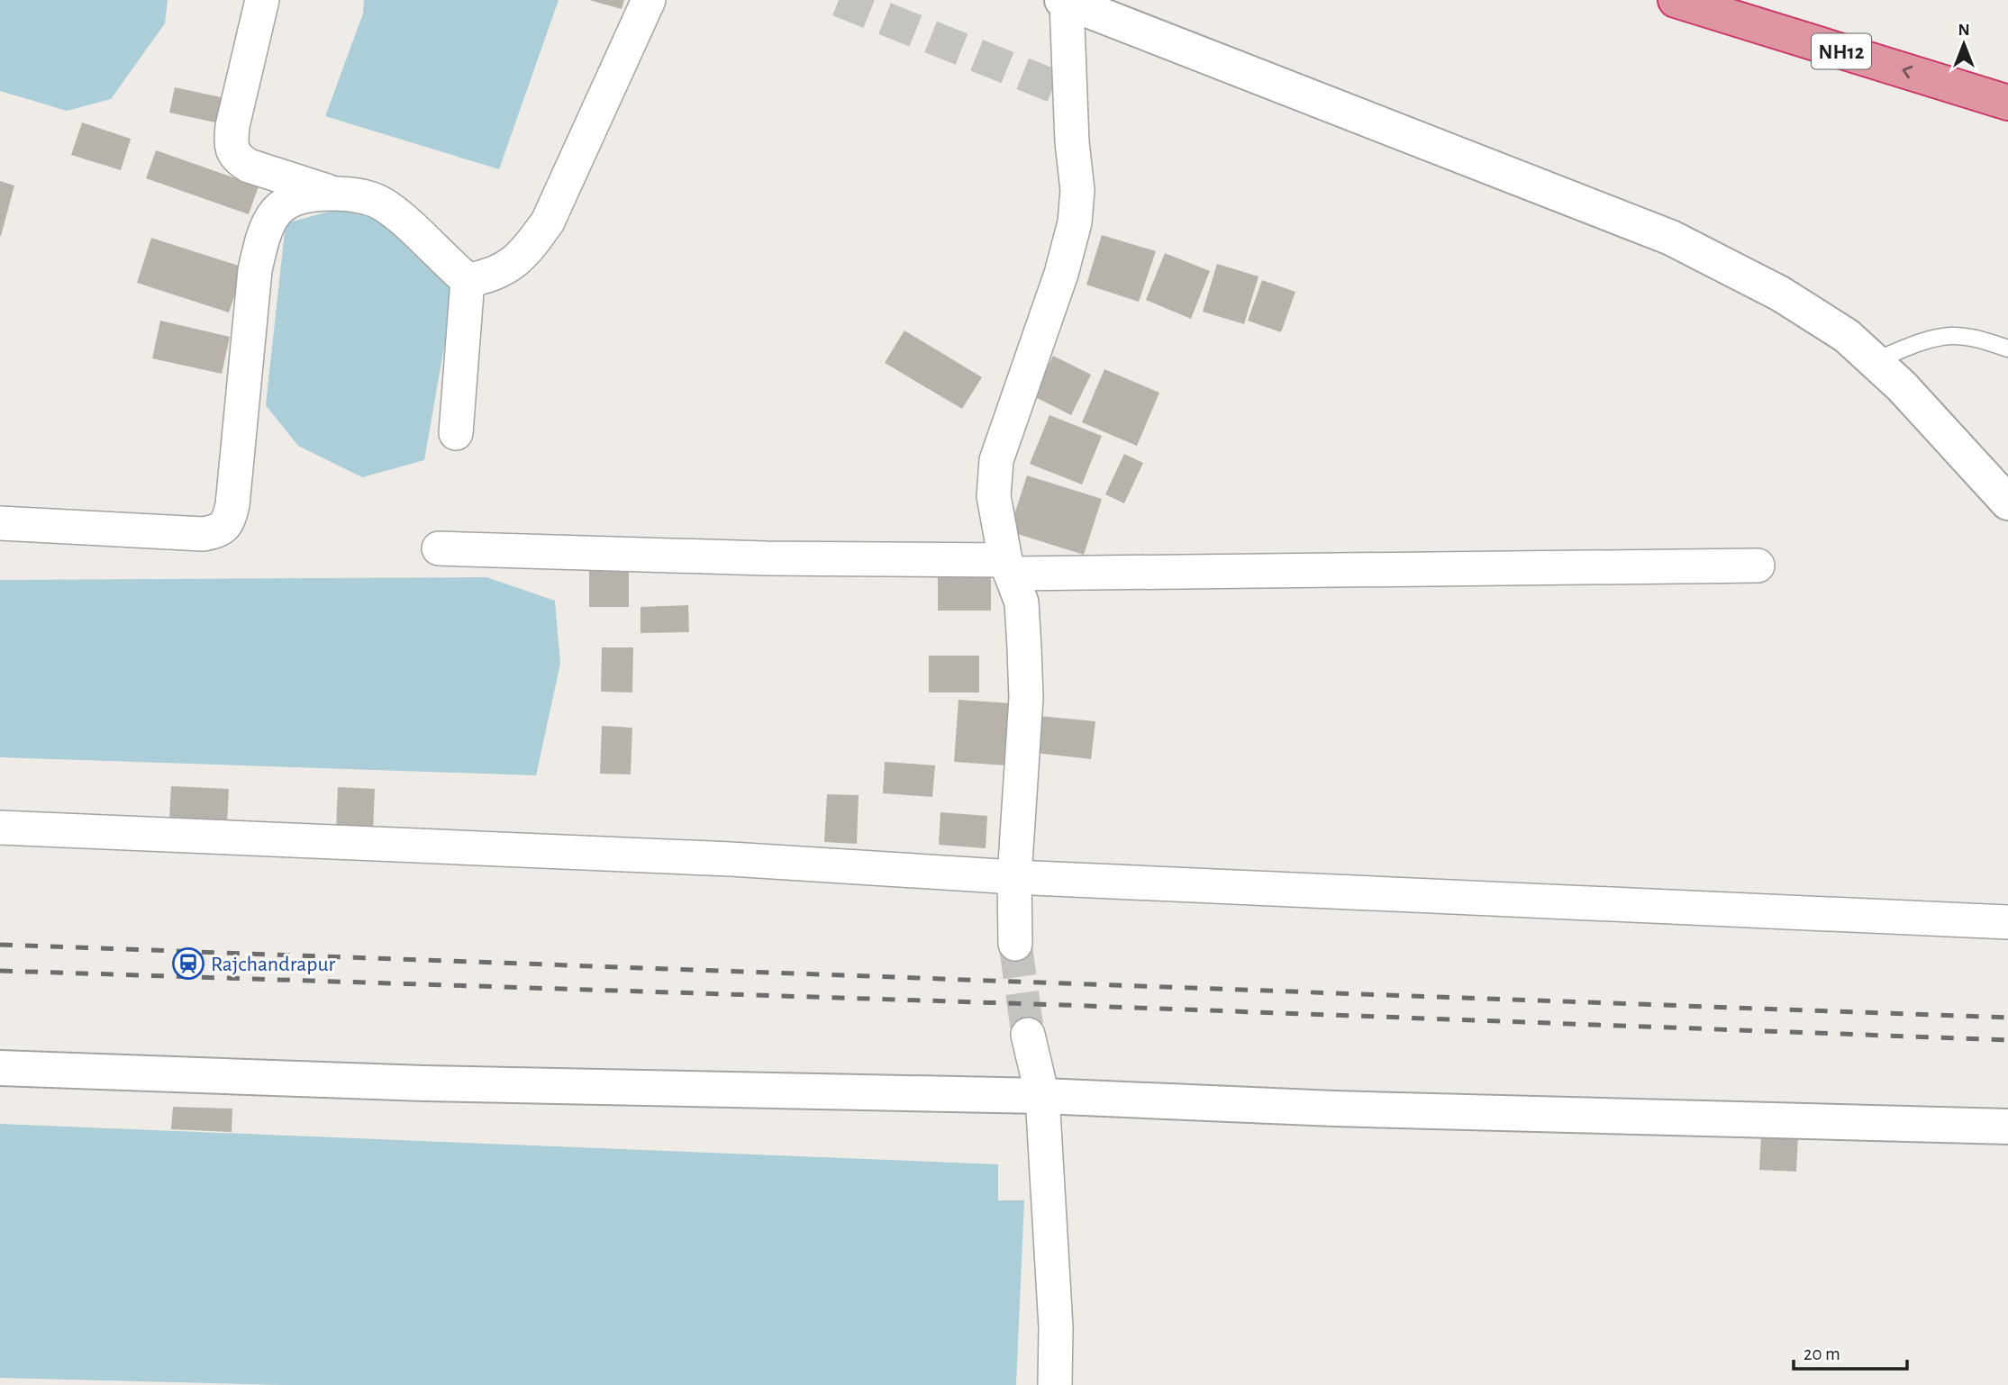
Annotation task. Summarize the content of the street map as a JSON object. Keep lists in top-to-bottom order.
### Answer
{
  "streets": {
    "highway": ["NH12"]
  },
  "places": {
    "station": ["Rajchandrapur"]
  },
  "scale_bar": "20 m",
  "north": "top"
}
